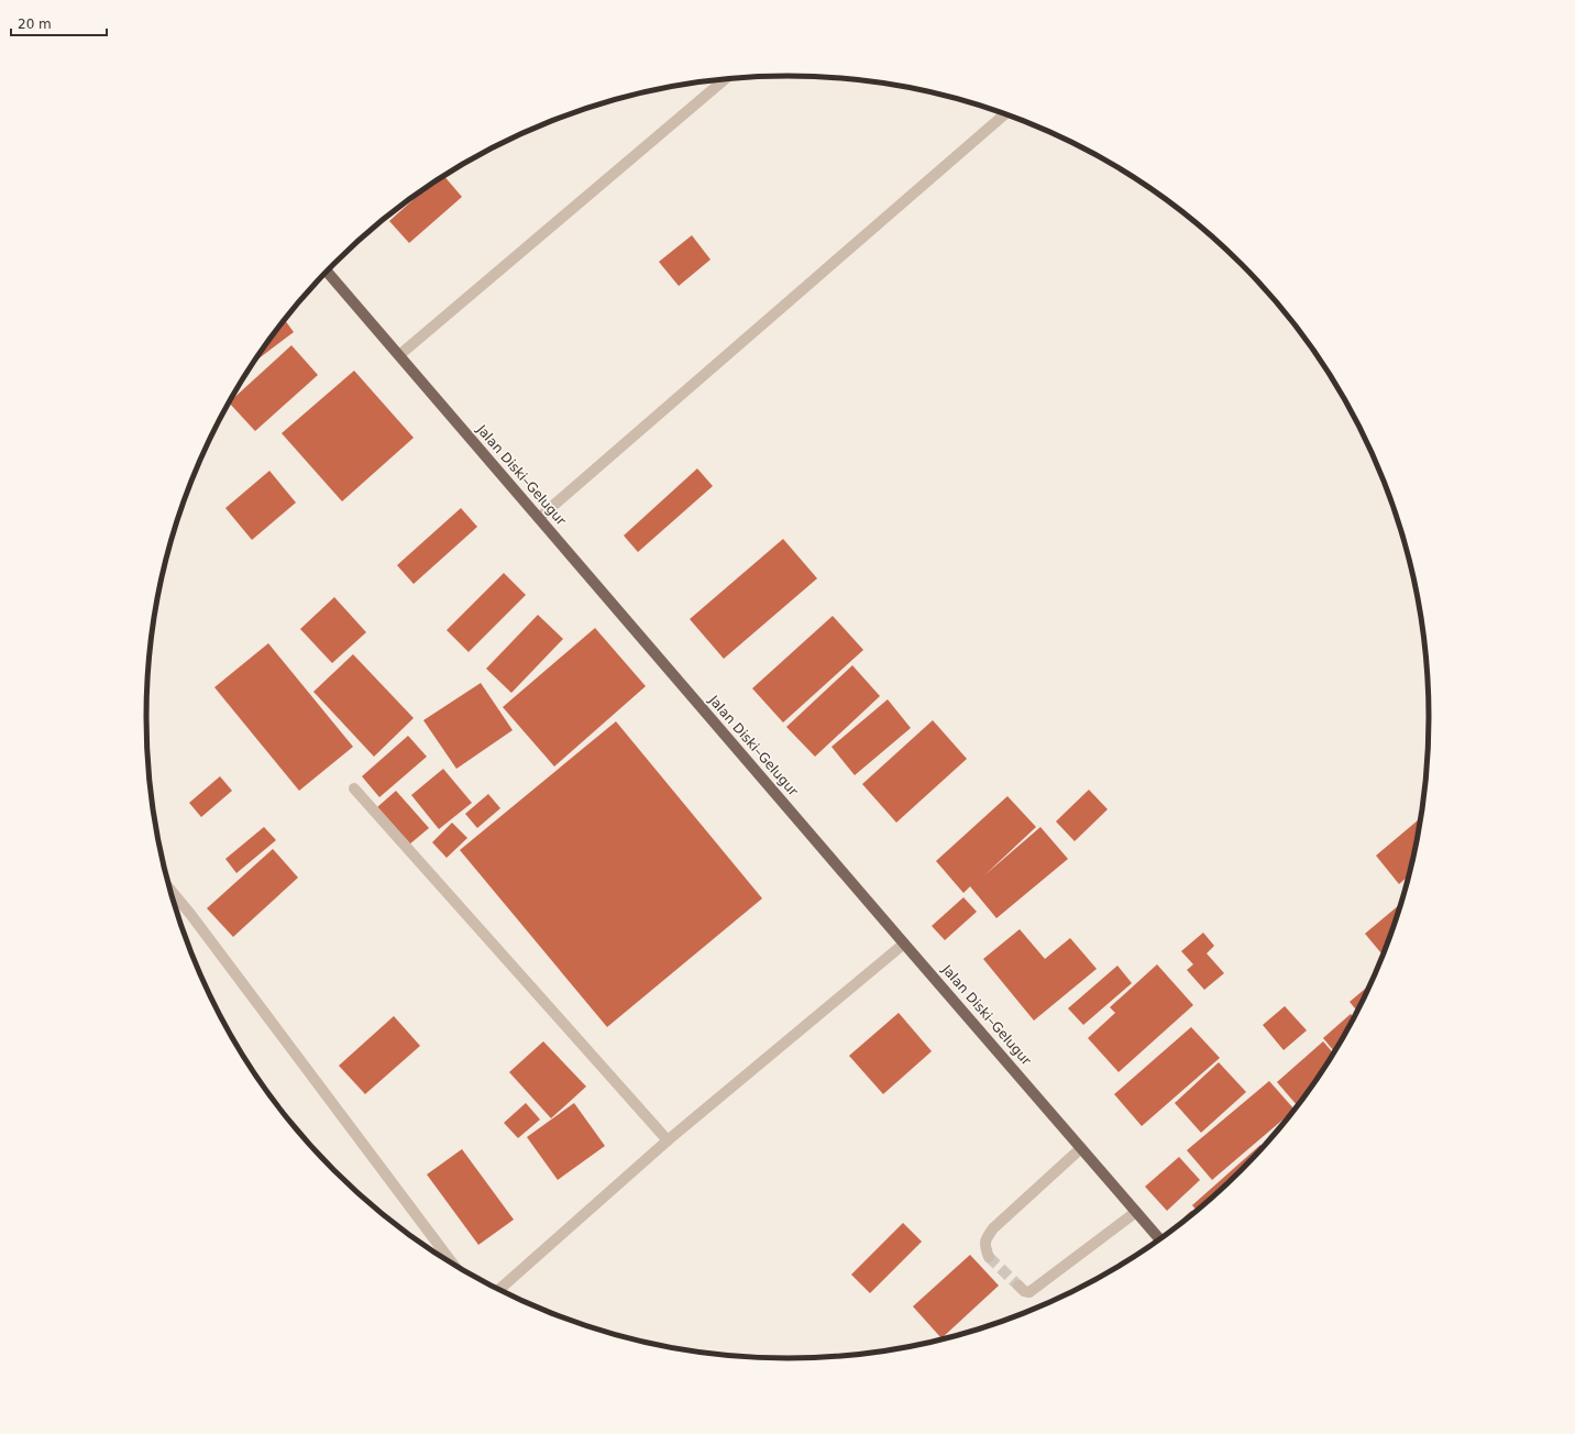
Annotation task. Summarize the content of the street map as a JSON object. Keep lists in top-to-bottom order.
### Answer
{
  "streets": {
    "main road": ["Jalan Diski–Gelugur"]
  },
  "scale_bar": "20 m"
}
